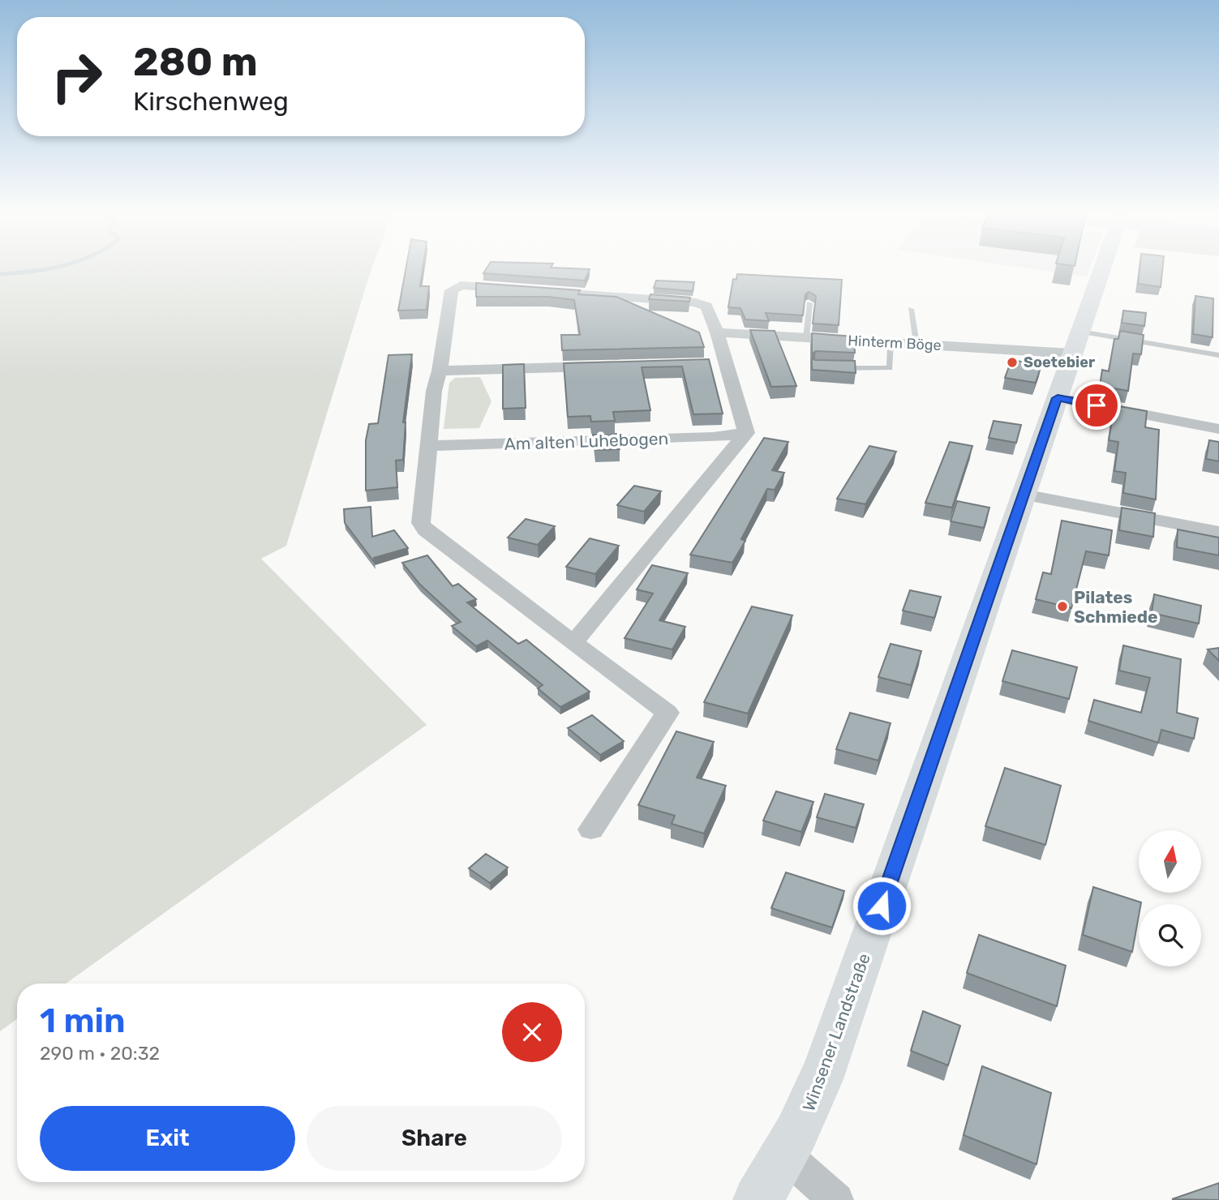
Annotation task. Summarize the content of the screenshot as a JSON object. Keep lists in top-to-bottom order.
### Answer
{
  "streets": {
    "main road": ["Winsener Landstraße"],
    "street": ["Hinterm Böge", "Am alten Luhebogen"]
  },
  "crossings": [
    ["Hinterm Böge", "Winsener Landstraße"]
  ],
  "places": ["Soetebier", "Pilates Schmiede"],
  "north": "top",
  "page": {
    "turn": ["280 m", "Kirschenweg"],
    "heading": ["1 min", "290 m · 20:32"],
    "buttons": ["Exit", "Share"]
  }
}
